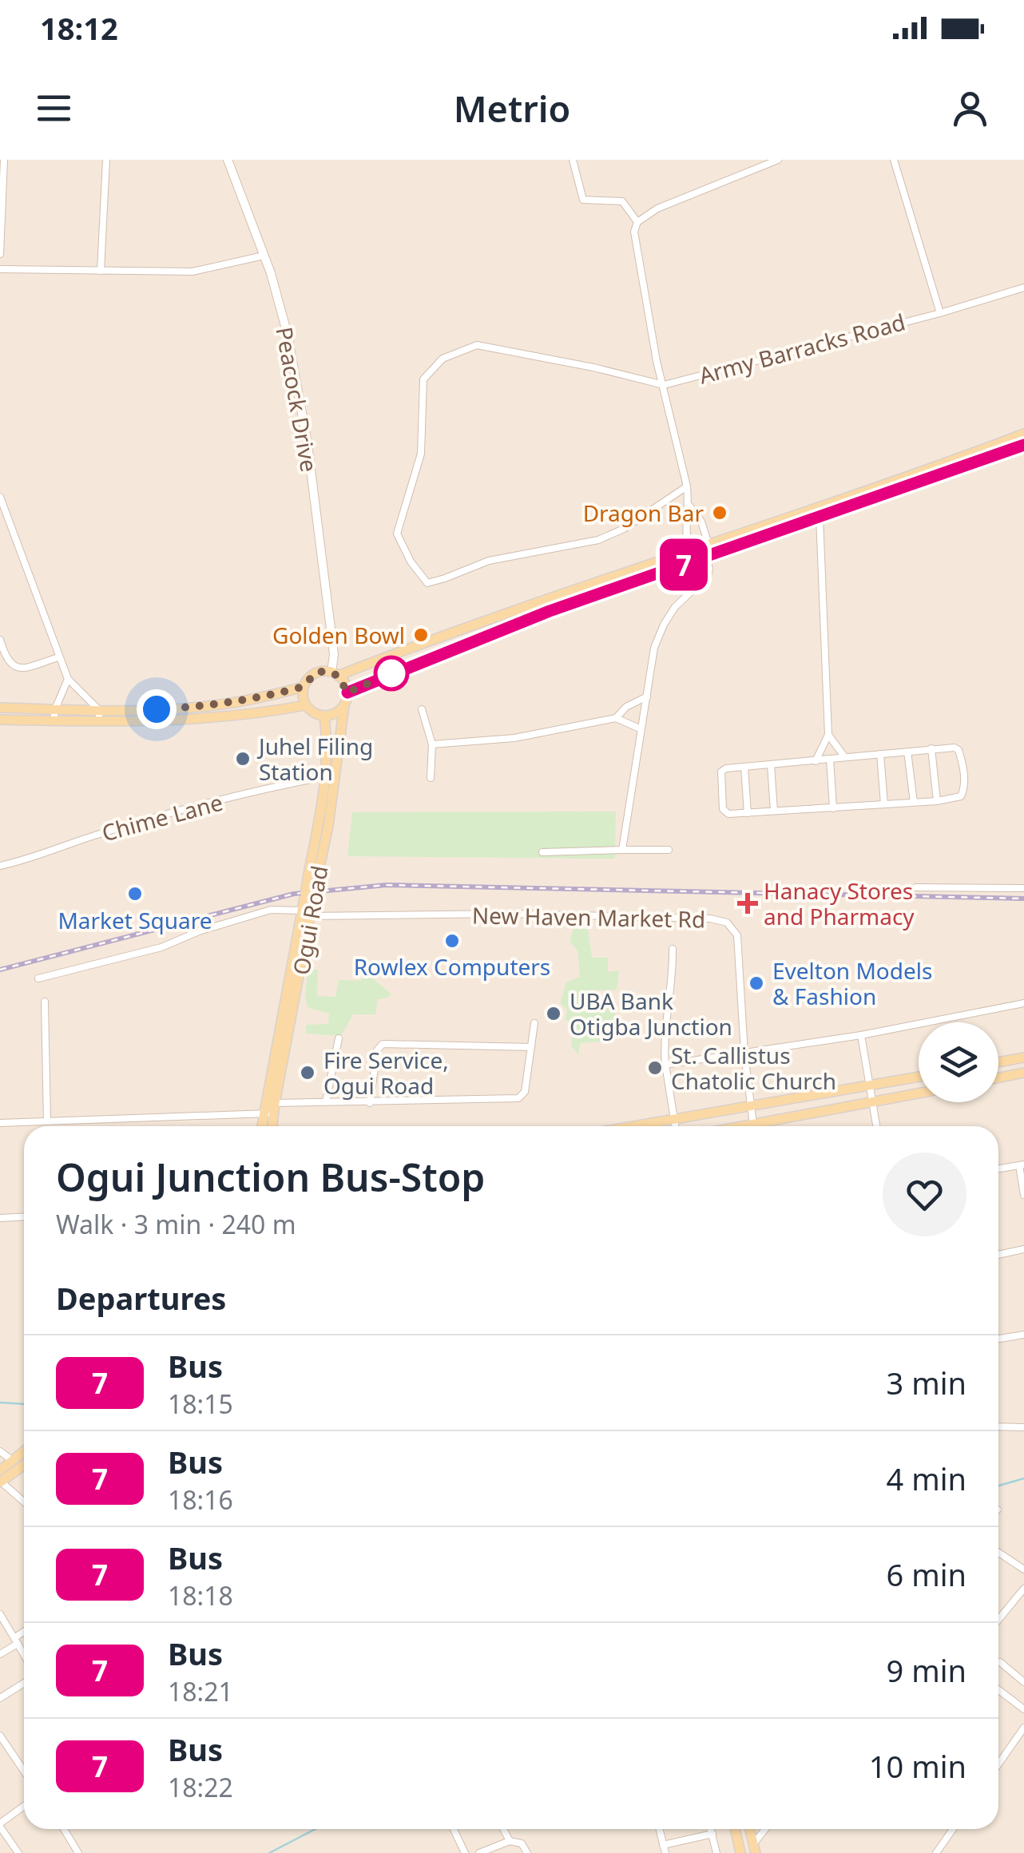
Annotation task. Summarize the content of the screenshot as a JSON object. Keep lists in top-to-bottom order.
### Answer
{
  "streets": {
    "main road": ["Ogui Road"],
    "street": [
      "Army Barracks Road",
      "Peacock Drive",
      "Chime Lane",
      "New Haven Market Rd"
    ]
  },
  "crossings": [
    ["Peacock Drive", "Ogui Road"],
    ["Chime Lane", "Ogui Road"],
    ["New Haven Market Rd", "Ogui Road"]
  ],
  "places": {
    "other": [
      "Dragon Bar",
      "Golden Bowl",
      "Juhel Filing Station",
      "Market Square",
      "Rowlex Computers",
      "Evelton Models & Fashion",
      "UBA Bank Otigba Junction",
      "St. Callistus Chatolic Church",
      "Fire Service, Ogui Road"
    ],
    "health": ["Hanacy Stores and Pharmacy"]
  },
  "lines": ["bus line 7"],
  "page": {
    "status": "18:12",
    "header": "Metrio",
    "on_map": "7",
    "heading": [
      ["Ogui Junction Bus-Stop", "Walk · 3 min · 240 m"],
      "Departures"
    ],
    "list": [
      {
        "mark": "7",
        "name": "Bus",
        "note": "18:15",
        "value": "3 min"
      },
      {
        "mark": "7",
        "name": "Bus",
        "note": "18:16",
        "value": "4 min"
      },
      {
        "mark": "7",
        "name": "Bus",
        "note": "18:18",
        "value": "6 min"
      },
      {
        "mark": "7",
        "name": "Bus",
        "note": "18:21",
        "value": "9 min"
      },
      {
        "mark": "7",
        "name": "Bus",
        "note": "18:22",
        "value": "10 min"
      }
    ]
  }
}
